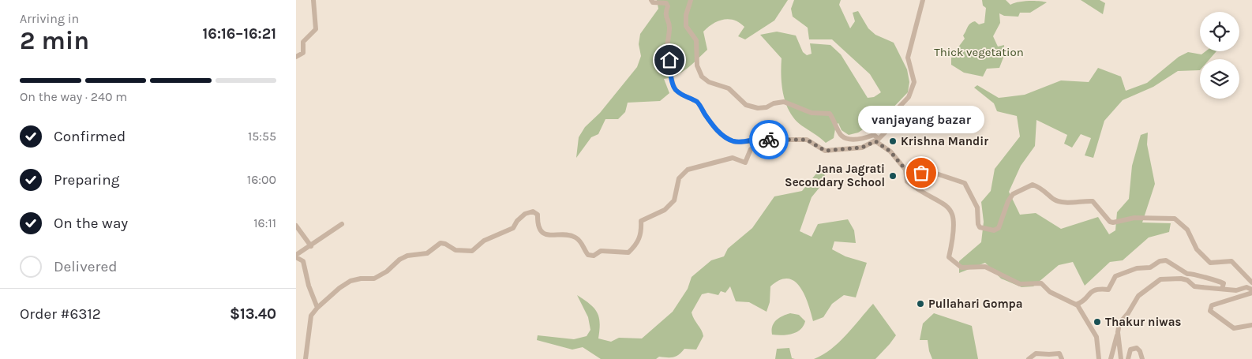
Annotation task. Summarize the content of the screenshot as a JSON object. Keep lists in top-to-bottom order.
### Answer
{
  "parks": ["Thick vegetation"],
  "places": [
    "Krishna Mandir",
    "vanjayang bazar",
    "Jana Jagrati Secondary School",
    "Pullahari Gompa",
    "Thakur niwas"
  ],
  "page": {
    "heading": ["2 min", "Arriving in", "16:16–16:21"],
    "panel": ["Order #6312", "$13.40"],
    "bar": "On the way · 240 m",
    "bubble": "vanjayang bazar",
    "list": [
      ["Confirmed", "15:55"],
      ["Preparing", "16:00"],
      ["On the way", "16:11"],
      "Delivered"
    ]
  }
}
